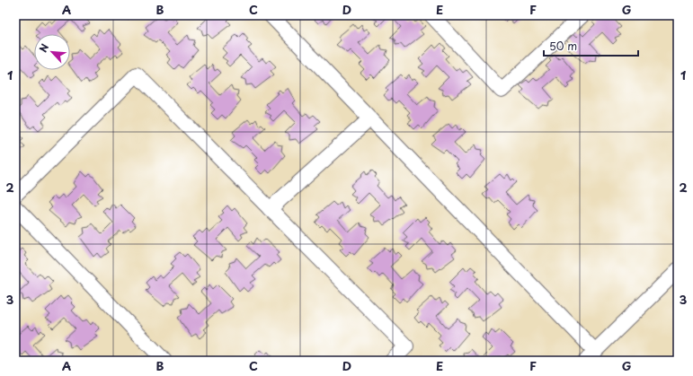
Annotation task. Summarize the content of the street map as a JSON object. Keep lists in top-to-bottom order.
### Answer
{
  "scale_bar": "50 m",
  "north": "top left",
  "grid": {
    "columns": [
      "A",
      "B",
      "C",
      "D",
      "E",
      "F",
      "G"
    ],
    "rows": ["1", "2", "3"]
  }
}
